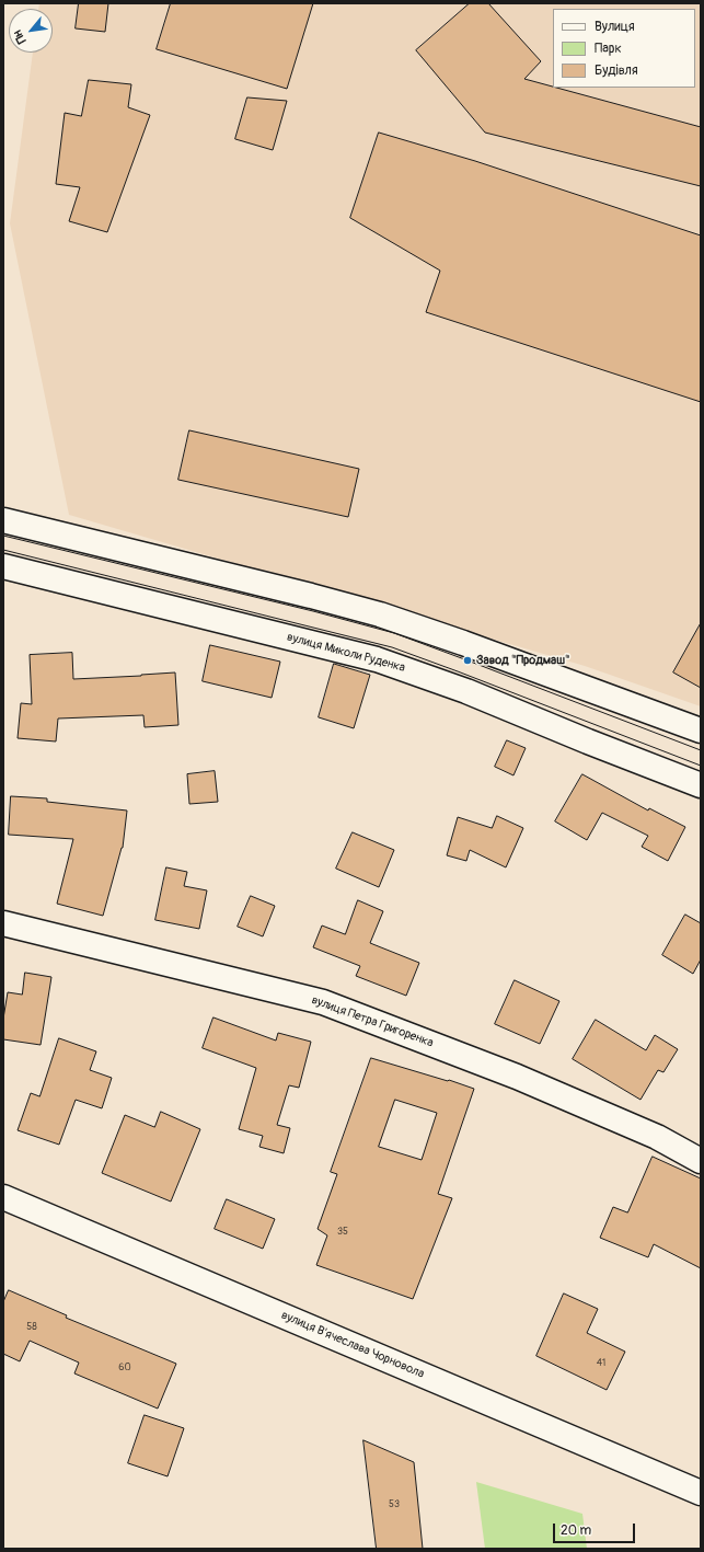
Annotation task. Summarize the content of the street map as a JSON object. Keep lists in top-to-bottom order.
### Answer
{
  "streets": {
    "street": ["вулиця Миколи Руденка", "вулиця Петра Григоренка", "вулиця В'ячеслава Чорновола"]
  },
  "places": ["Завод \"Продмаш\""],
  "house_numbers": [
    "35",
    "58",
    "41",
    "60",
    "53"
  ],
  "legend": ["Вулиця", "Парк", "Будівля"],
  "scale_bar": "20 m",
  "north": "bottom left"
}
